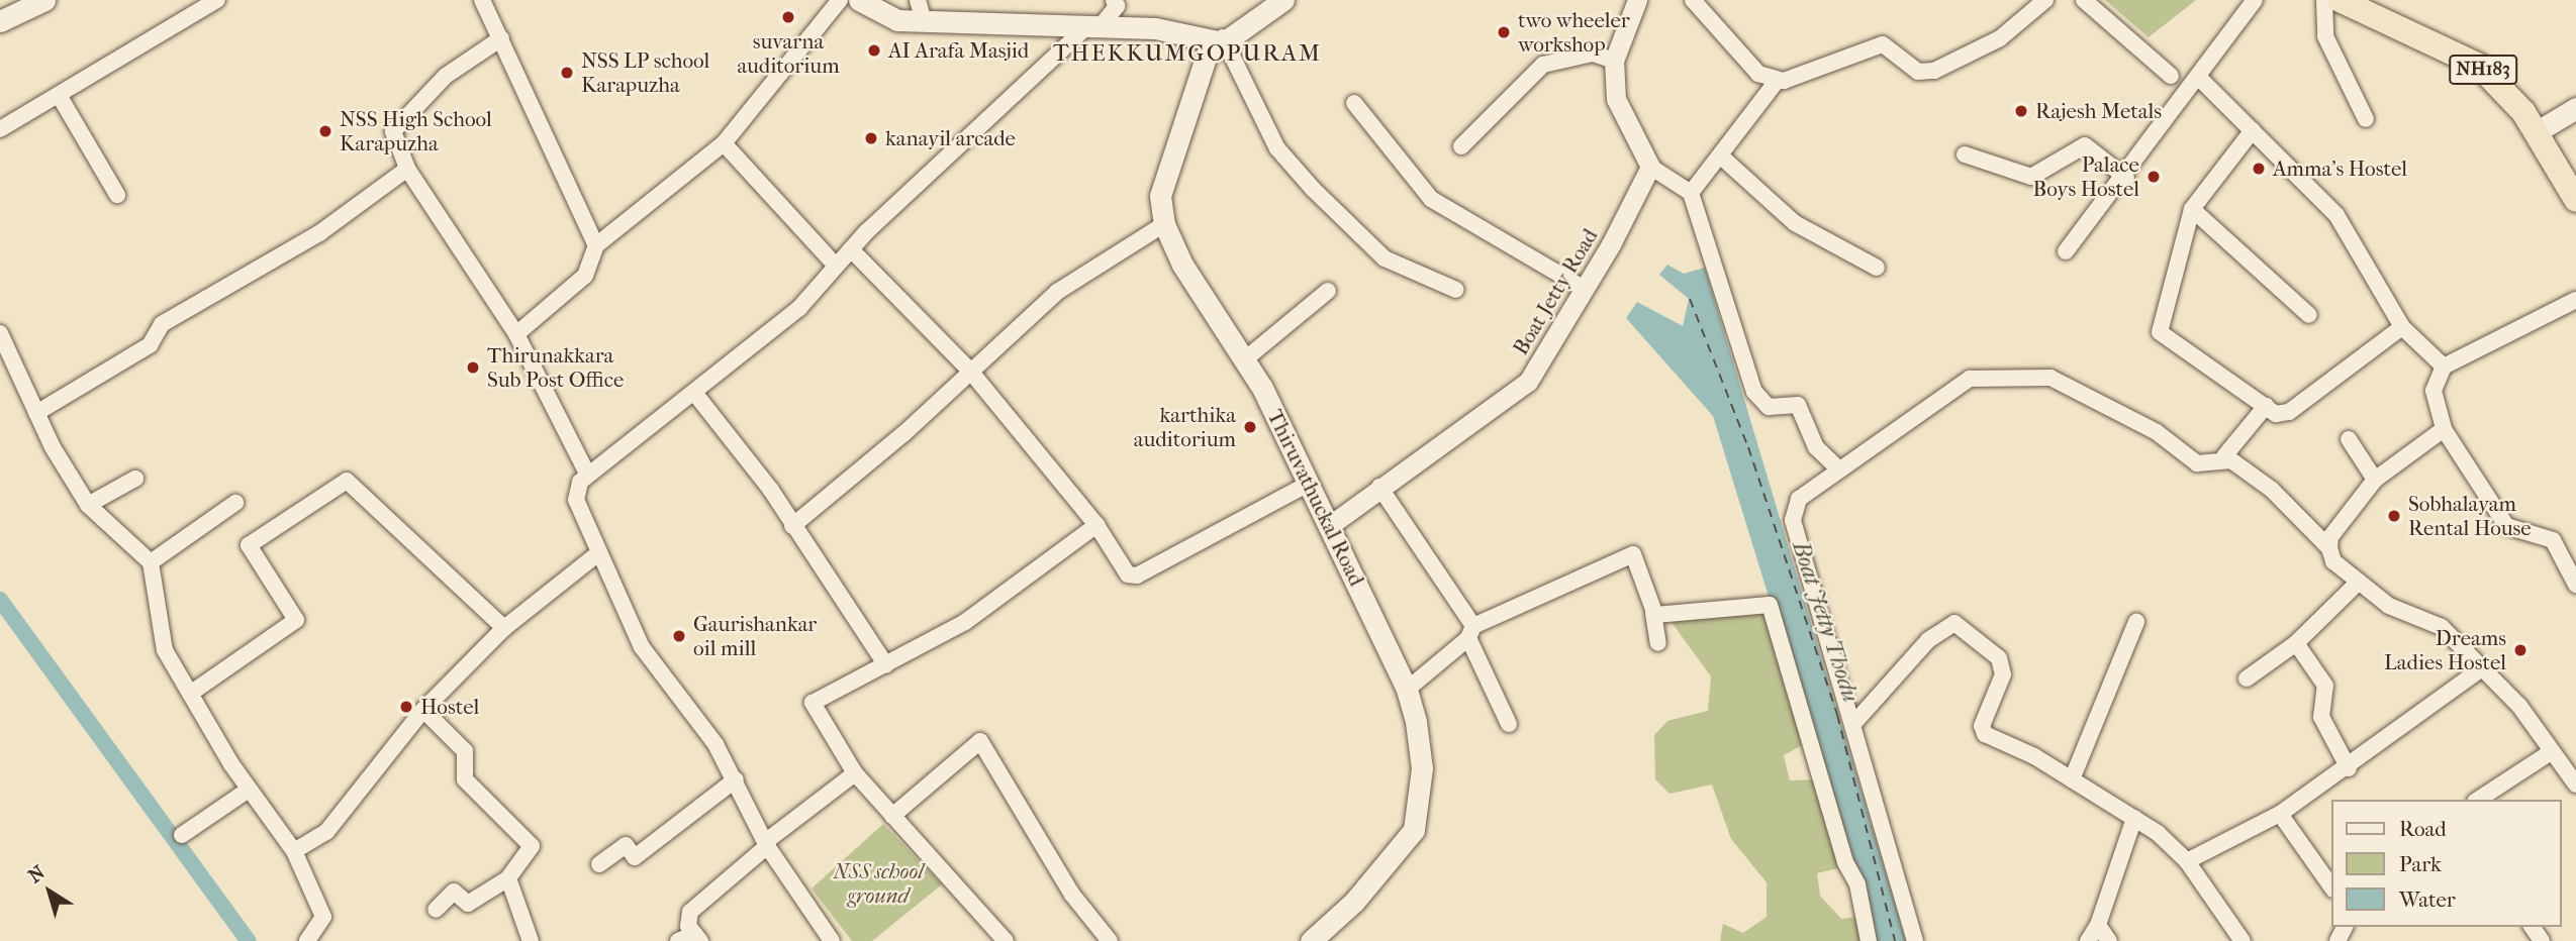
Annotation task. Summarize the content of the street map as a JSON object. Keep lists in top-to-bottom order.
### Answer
{
  "streets": {
    "highway": ["NH183"],
    "main road": ["Thiruvathuckal Road"],
    "street": ["Boat Jetty Road"]
  },
  "crossings": [
    ["Boat Jetty Road", "Thiruvathuckal Road"]
  ],
  "districts": ["THEKKUMGOPURAM"],
  "water": ["Boat Jetty Thodu"],
  "parks": ["NSS school ground"],
  "places": [
    "suvarna auditorium",
    "two wheeler workshop",
    "AI Arafa Masjid",
    "NSS LP school Karapuzha",
    "Rajesh Metals",
    "NSS High School Karapuzha",
    "kanayil arcade",
    "Amma's Hostel",
    "Palace Boys Hostel",
    "Thirunakkara Sub Post Office",
    "karthika auditorium",
    "Sobhalayam Rental House",
    "Gaurishankar oil mill",
    "Dreams Ladies Hostel",
    "Hostel"
  ],
  "legend": ["Road", "Park", "Water"],
  "north": "top left"
}
